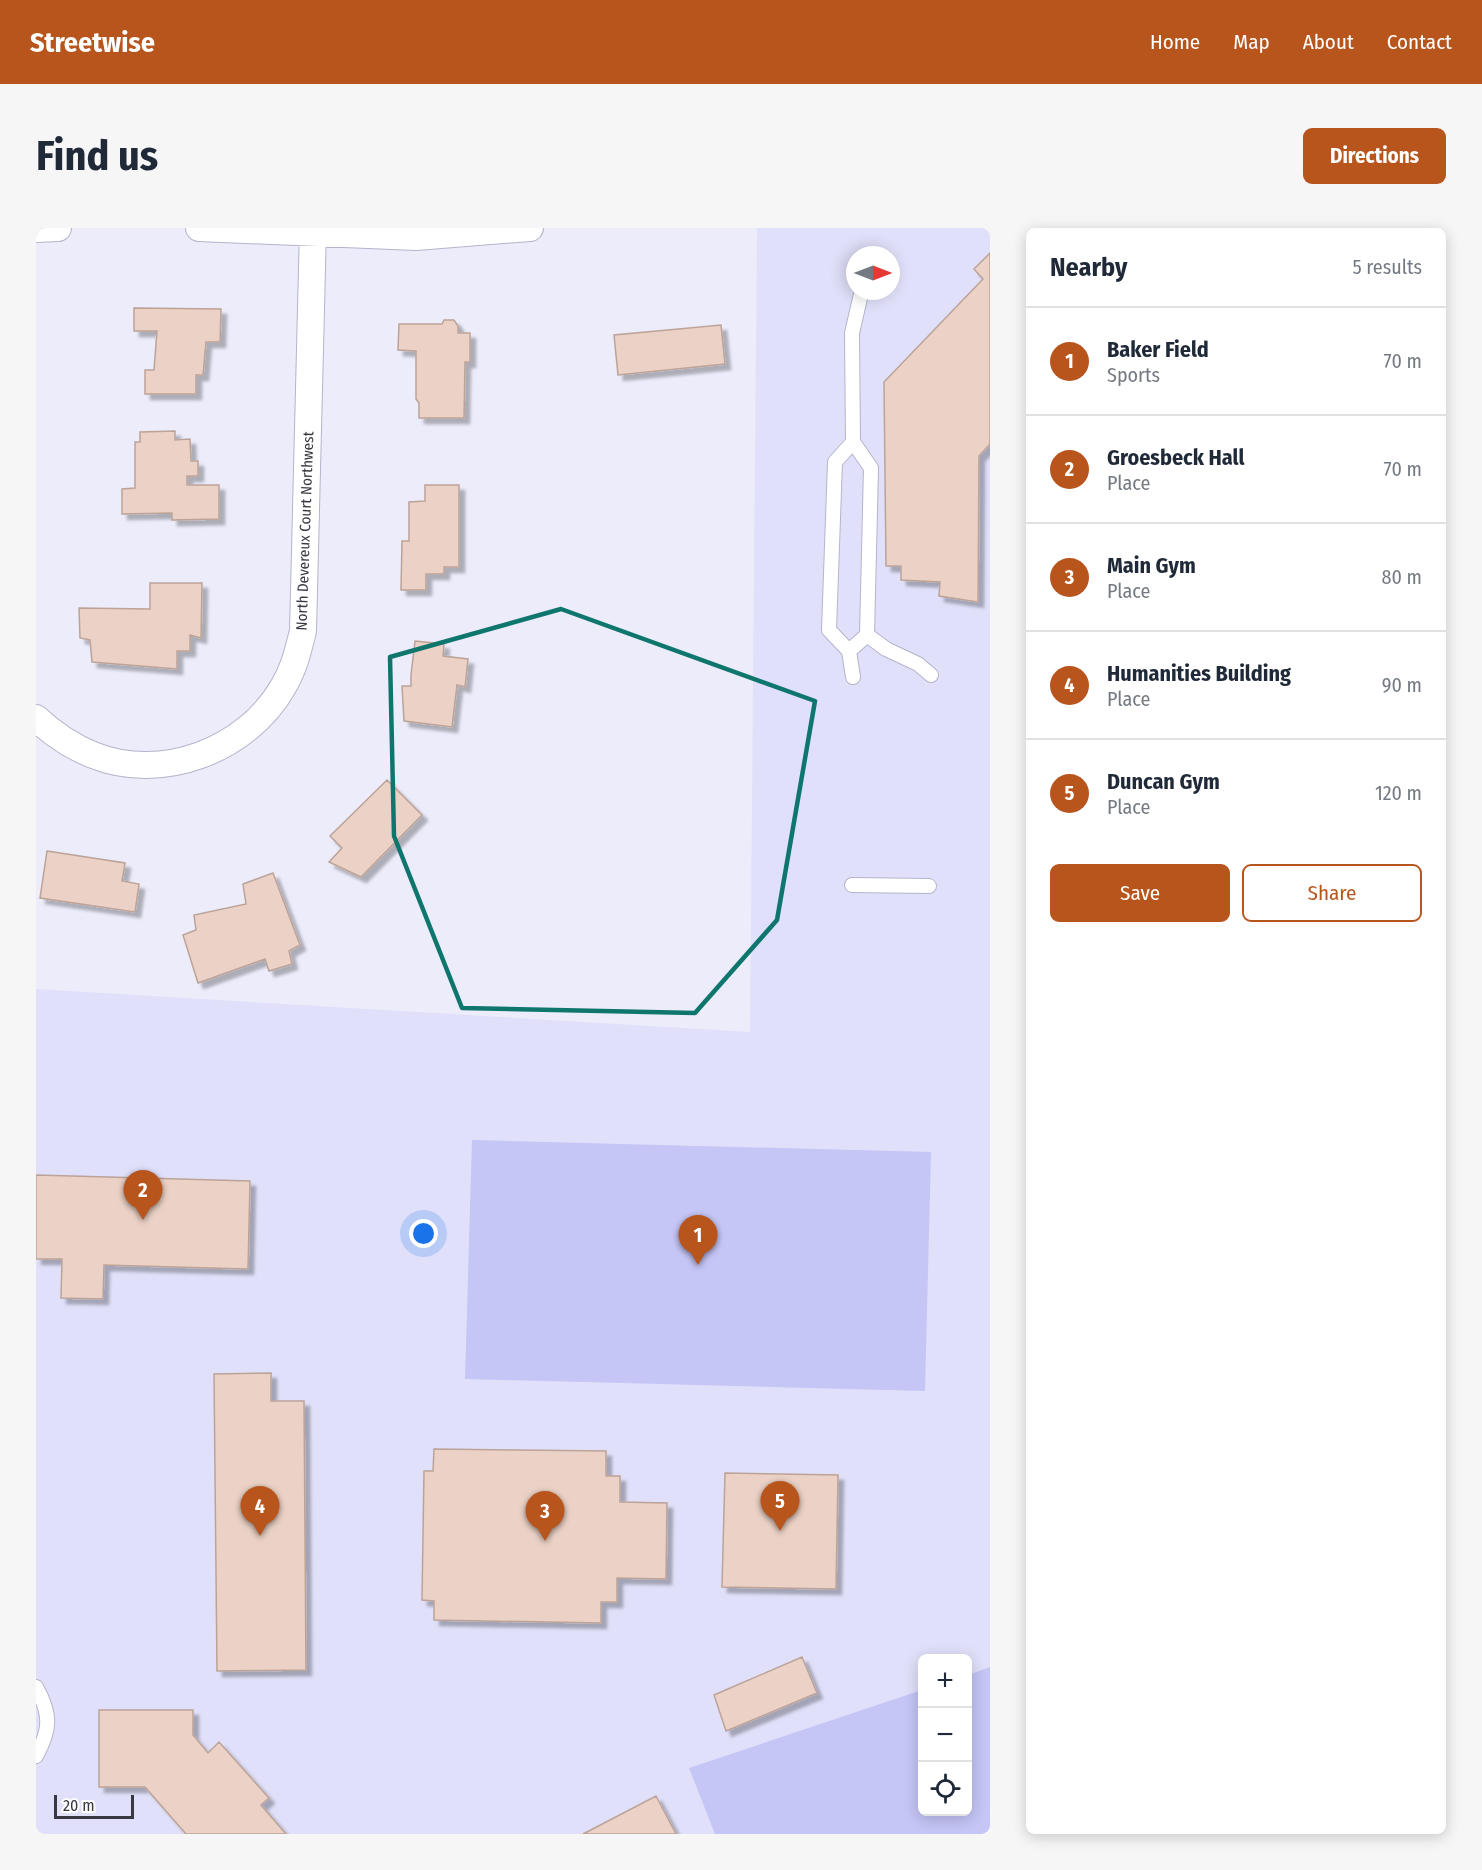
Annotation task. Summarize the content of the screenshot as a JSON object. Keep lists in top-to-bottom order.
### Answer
{
  "streets": {
    "street": ["North Devereux Court Northwest"]
  },
  "scale_bar": "20 m",
  "north": "right",
  "page": {
    "header": "Streetwise",
    "nav": [
      "Home",
      "Map",
      "About",
      "Contact"
    ],
    "buttons": [
      "Directions",
      ["Save", "Share"]
    ],
    "title": "Find us",
    "heading": ["Nearby", "5 results"],
    "list": [
      {
        "mark": "1",
        "name": "Baker Field",
        "note": "Sports",
        "value": "70 m"
      },
      {
        "mark": "2",
        "name": "Groesbeck Hall",
        "note": "Place",
        "value": "70 m"
      },
      {
        "mark": "3",
        "name": "Main Gym",
        "note": "Place",
        "value": "80 m"
      },
      {
        "mark": "4",
        "name": "Humanities Building",
        "note": "Place",
        "value": "90 m"
      },
      {
        "mark": "5",
        "name": "Duncan Gym",
        "note": "Place",
        "value": "120 m"
      }
    ],
    "pins": [
      "2",
      "1",
      "5",
      "4",
      "3"
    ],
    "map_buttons": ["+", "−"],
    "scale": "20 m"
  }
}
